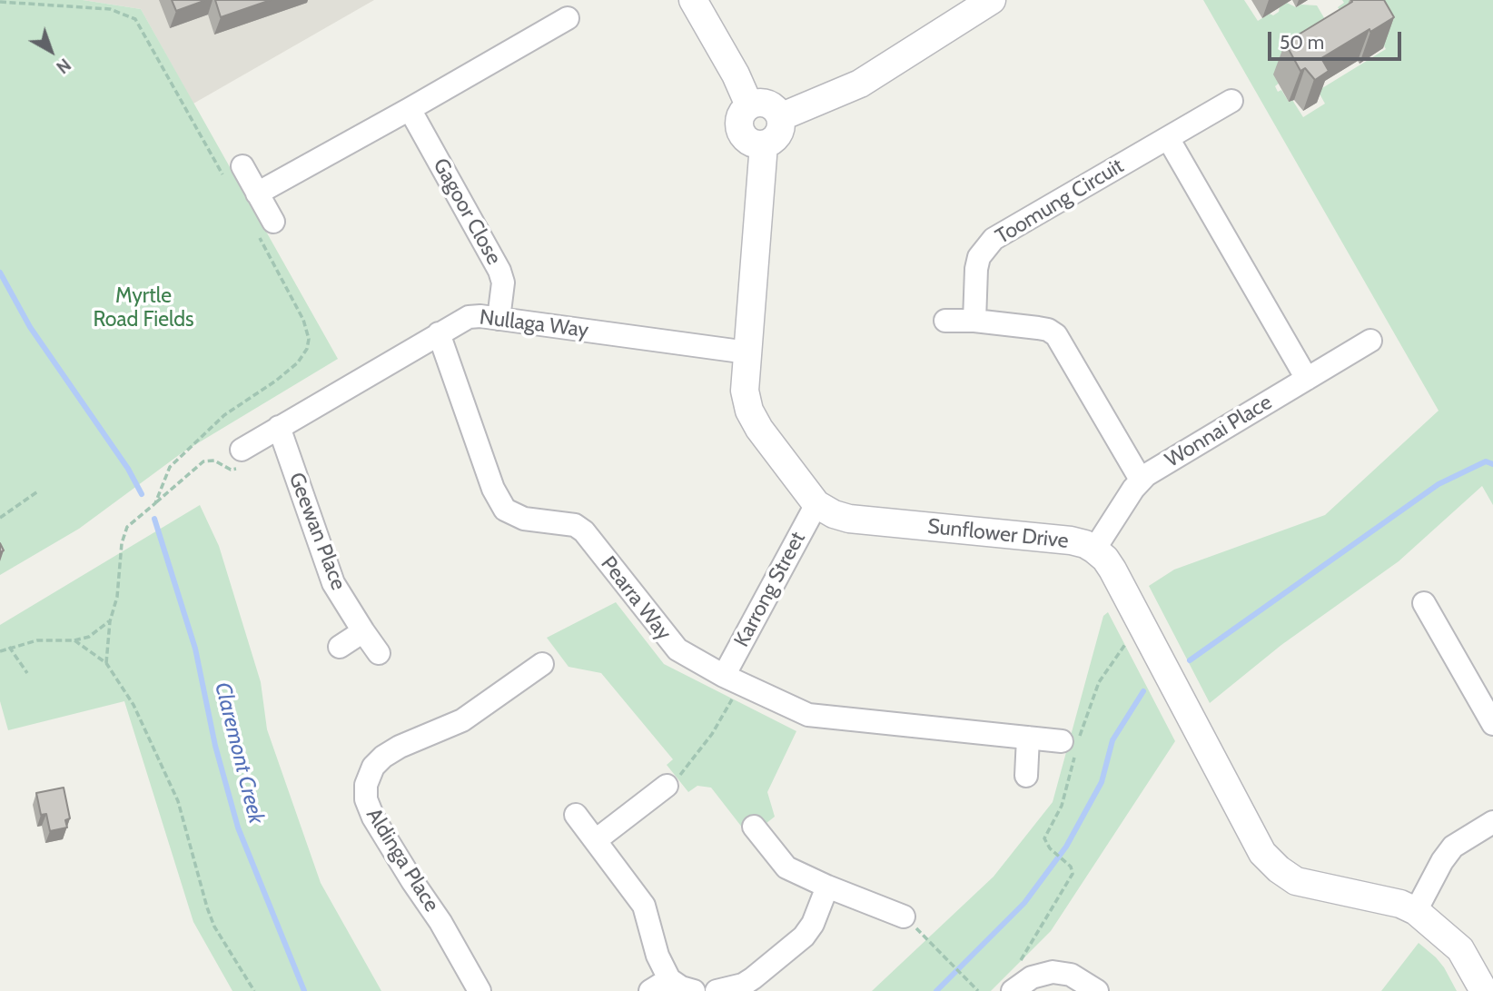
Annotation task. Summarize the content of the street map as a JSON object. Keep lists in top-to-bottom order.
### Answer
{
  "streets": {
    "street": [
      "Toomung Circuit",
      "Gagoor Close",
      "Nullaga Way",
      "Wonnai Place",
      "Geewan Place",
      "Sunflower Drive",
      "Karrong Street",
      "Pearra Way",
      "Aldinga Place"
    ]
  },
  "crossings": [
    ["Gagoor Close", "Nullaga Way"],
    ["Nullaga Way", "Geewan Place"],
    ["Nullaga Way", "Sunflower Drive"],
    ["Nullaga Way", "Pearra Way"],
    ["Wonnai Place", "Sunflower Drive"],
    ["Sunflower Drive", "Karrong Street"],
    ["Karrong Street", "Pearra Way"]
  ],
  "water": ["Claremont Creek"],
  "parks": ["Myrtle Road Fields"],
  "scale_bar": "50 m",
  "north": "bottom right"
}
